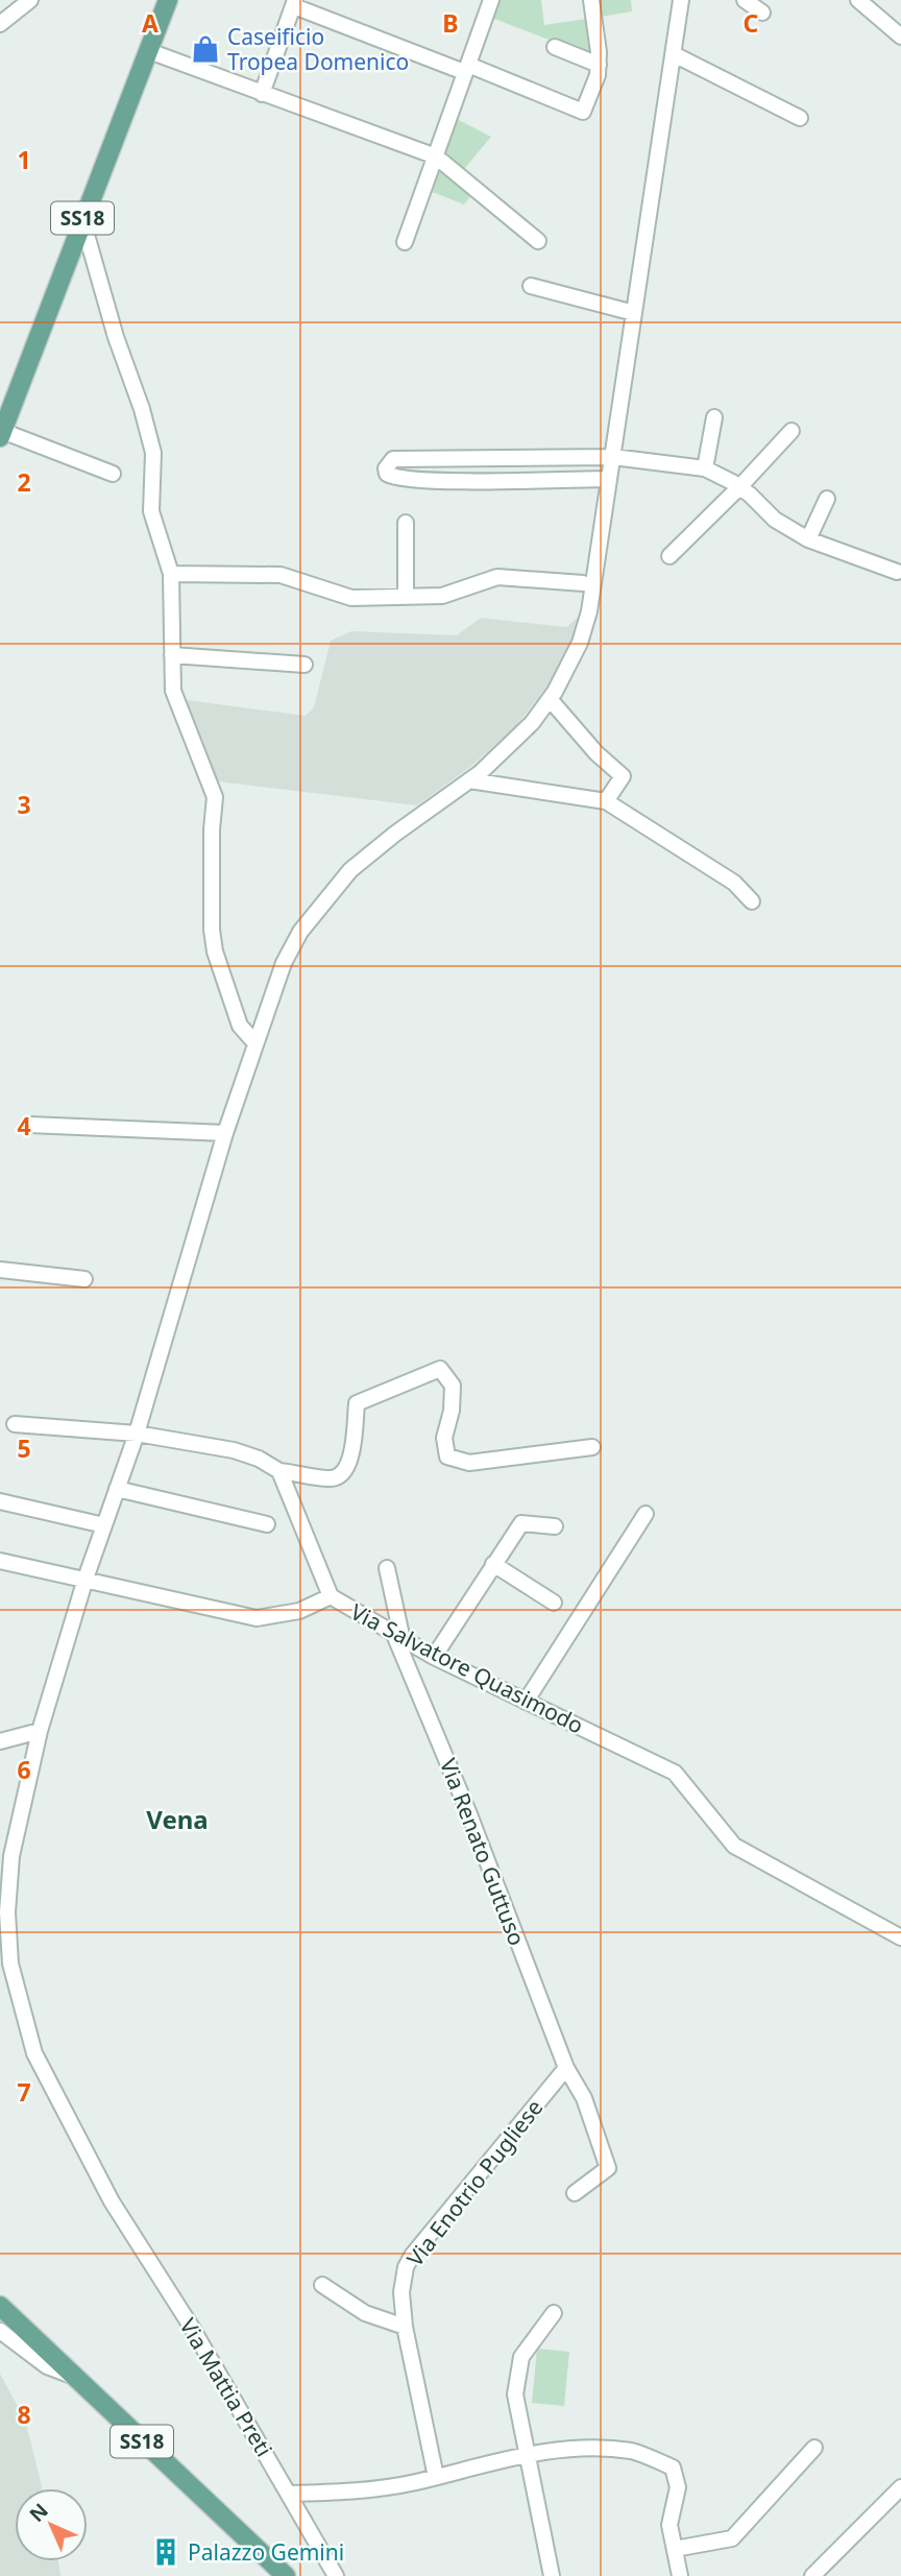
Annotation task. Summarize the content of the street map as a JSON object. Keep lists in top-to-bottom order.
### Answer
{
  "streets": {
    "main road": ["SS18"],
    "street": [
      "Via Salvatore Quasimodo",
      "Via Renato Guttuso",
      "Via Enotrio Pugliese",
      "Via Mattia Preti"
    ]
  },
  "crossings": [
    ["Via Salvatore Quasimodo", "Via Renato Guttuso"],
    ["Via Renato Guttuso", "Via Enotrio Pugliese"]
  ],
  "districts": ["Vena"],
  "places": {
    "shop": ["Caseificio Tropea Domenico"],
    "building": ["Palazzo Gemini"]
  },
  "north": "top left",
  "grid": {
    "columns": ["A", "B", "C"],
    "rows": [
      "1",
      "2",
      "3",
      "4",
      "5",
      "6",
      "7",
      "8"
    ]
  }
}
